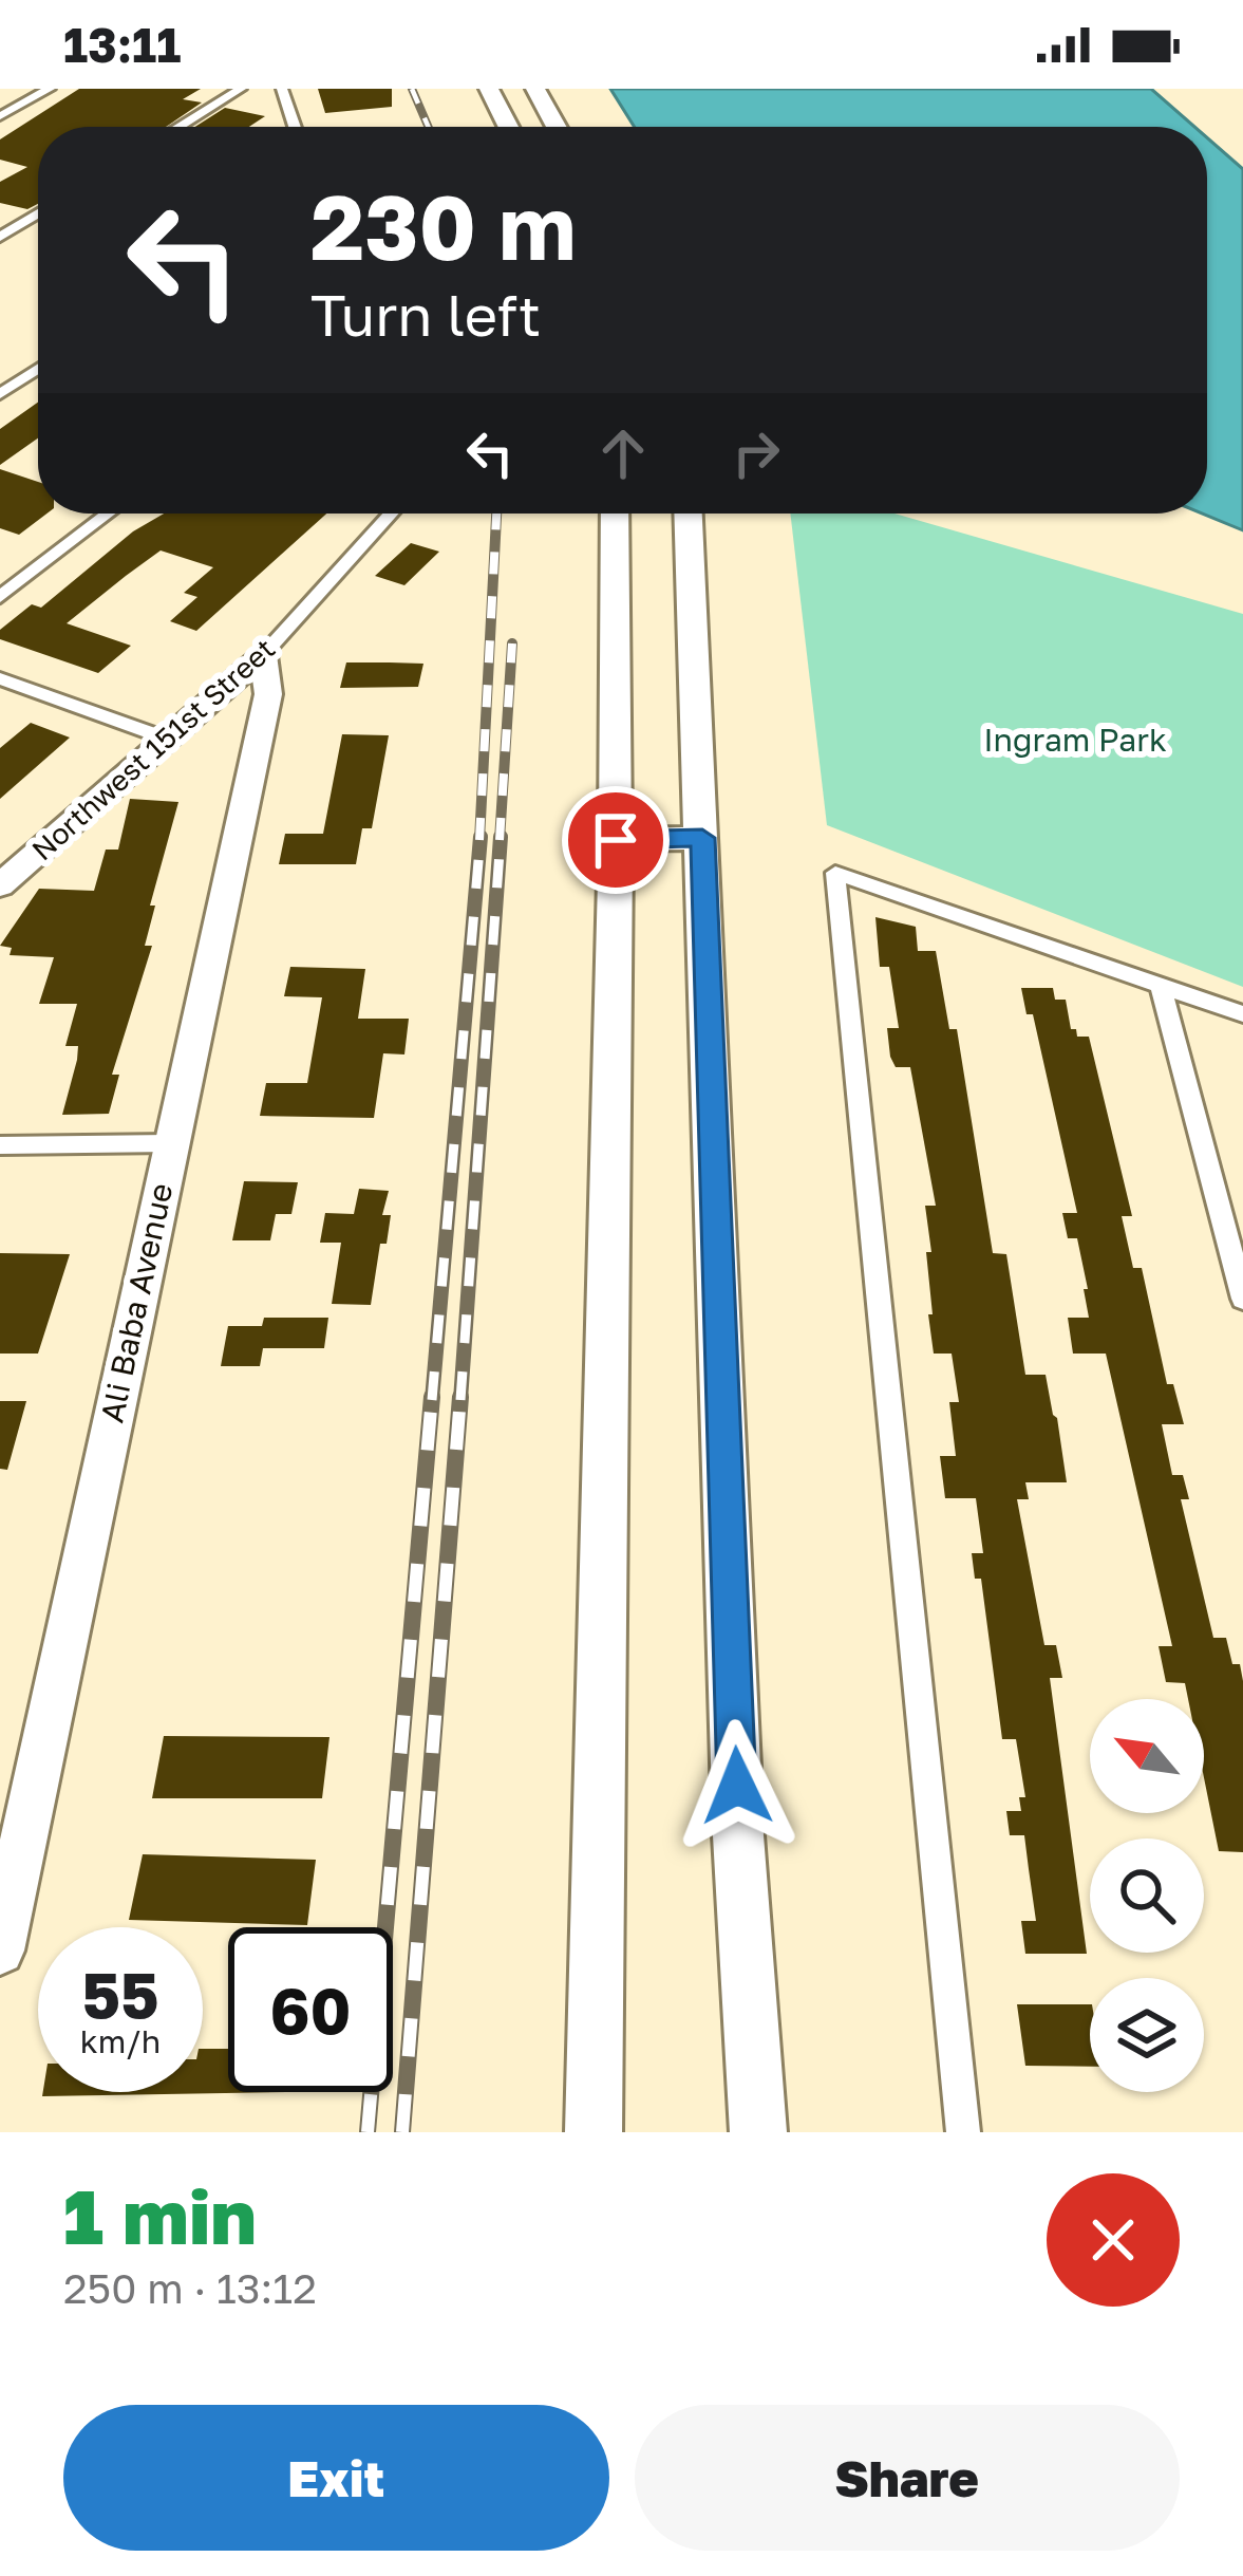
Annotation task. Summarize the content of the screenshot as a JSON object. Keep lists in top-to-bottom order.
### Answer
{
  "streets": {
    "street": ["Northwest 151st Street", "Ali Baba Avenue"]
  },
  "crossings": [
    ["Northwest 151st Street", "Ali Baba Avenue"]
  ],
  "parks": ["Ingram Park"],
  "north": "top left",
  "page": {
    "status": "13:11",
    "turn": ["230 m", "Turn left"],
    "speed": "55 km/h",
    "limit": "60",
    "heading": ["1 min", "250 m · 13:12"],
    "buttons": ["Exit", "Share"]
  }
}
